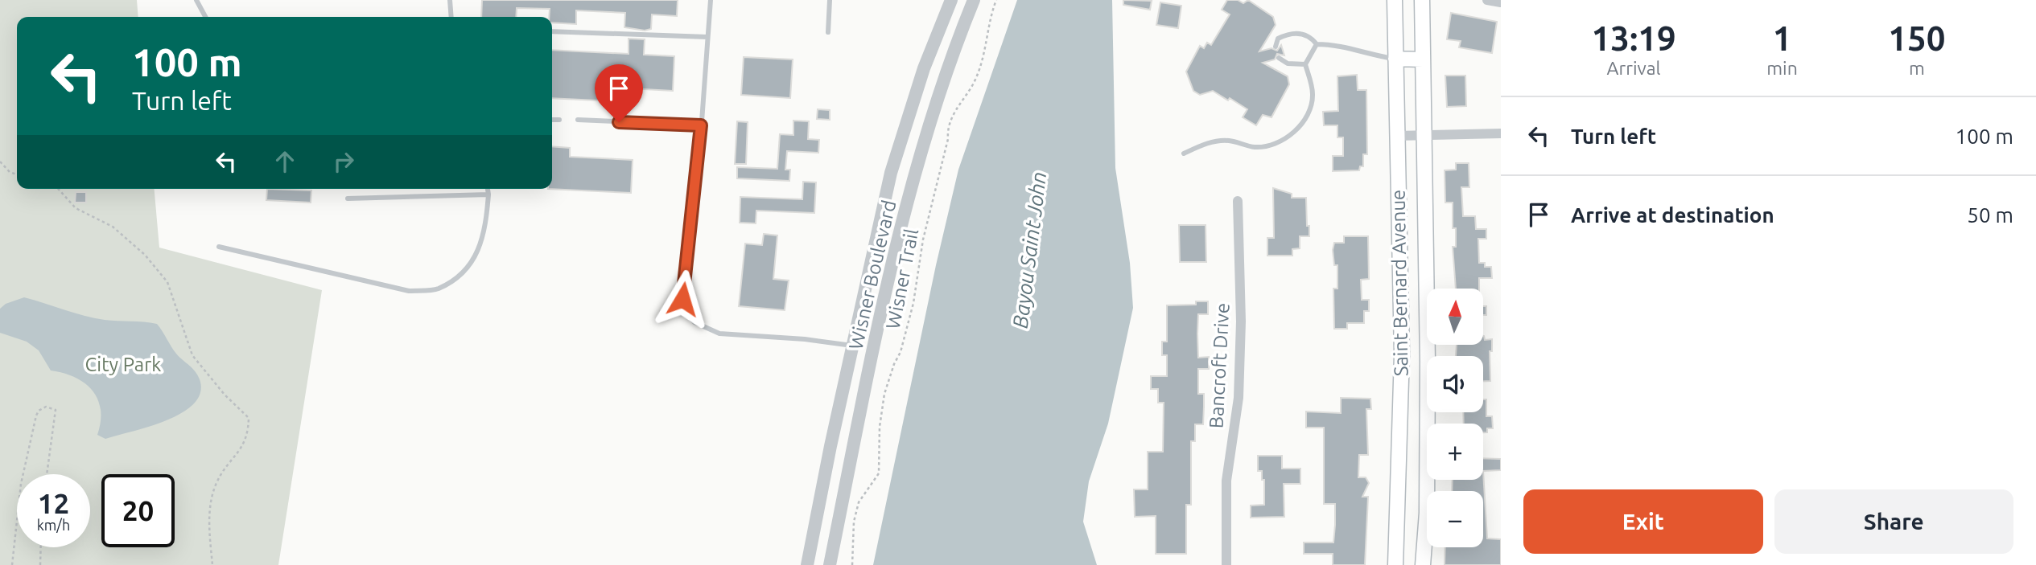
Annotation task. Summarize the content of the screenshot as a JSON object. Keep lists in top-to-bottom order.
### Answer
{
  "streets": {
    "main road": ["Saint Bernard Avenue"],
    "street": ["Wisner Boulevard", "Bancroft Drive"],
    "path": ["Wisner Trail"]
  },
  "water": ["Bayou Saint John"],
  "parks": ["City Park"],
  "north": "top",
  "page": {
    "eta": [
      "13:19",
      "Arrival",
      "1",
      "min",
      "150",
      "m"
    ],
    "turn": ["100 m", "Turn left"],
    "list": [
      {
        "name": "Turn left",
        "value": "100 m"
      },
      {
        "name": "Arrive at destination",
        "value": "50 m"
      }
    ],
    "map_buttons": ["+", "−"],
    "speed": "12 km/h",
    "limit": "20",
    "buttons": ["Exit", "Share"]
  }
}
